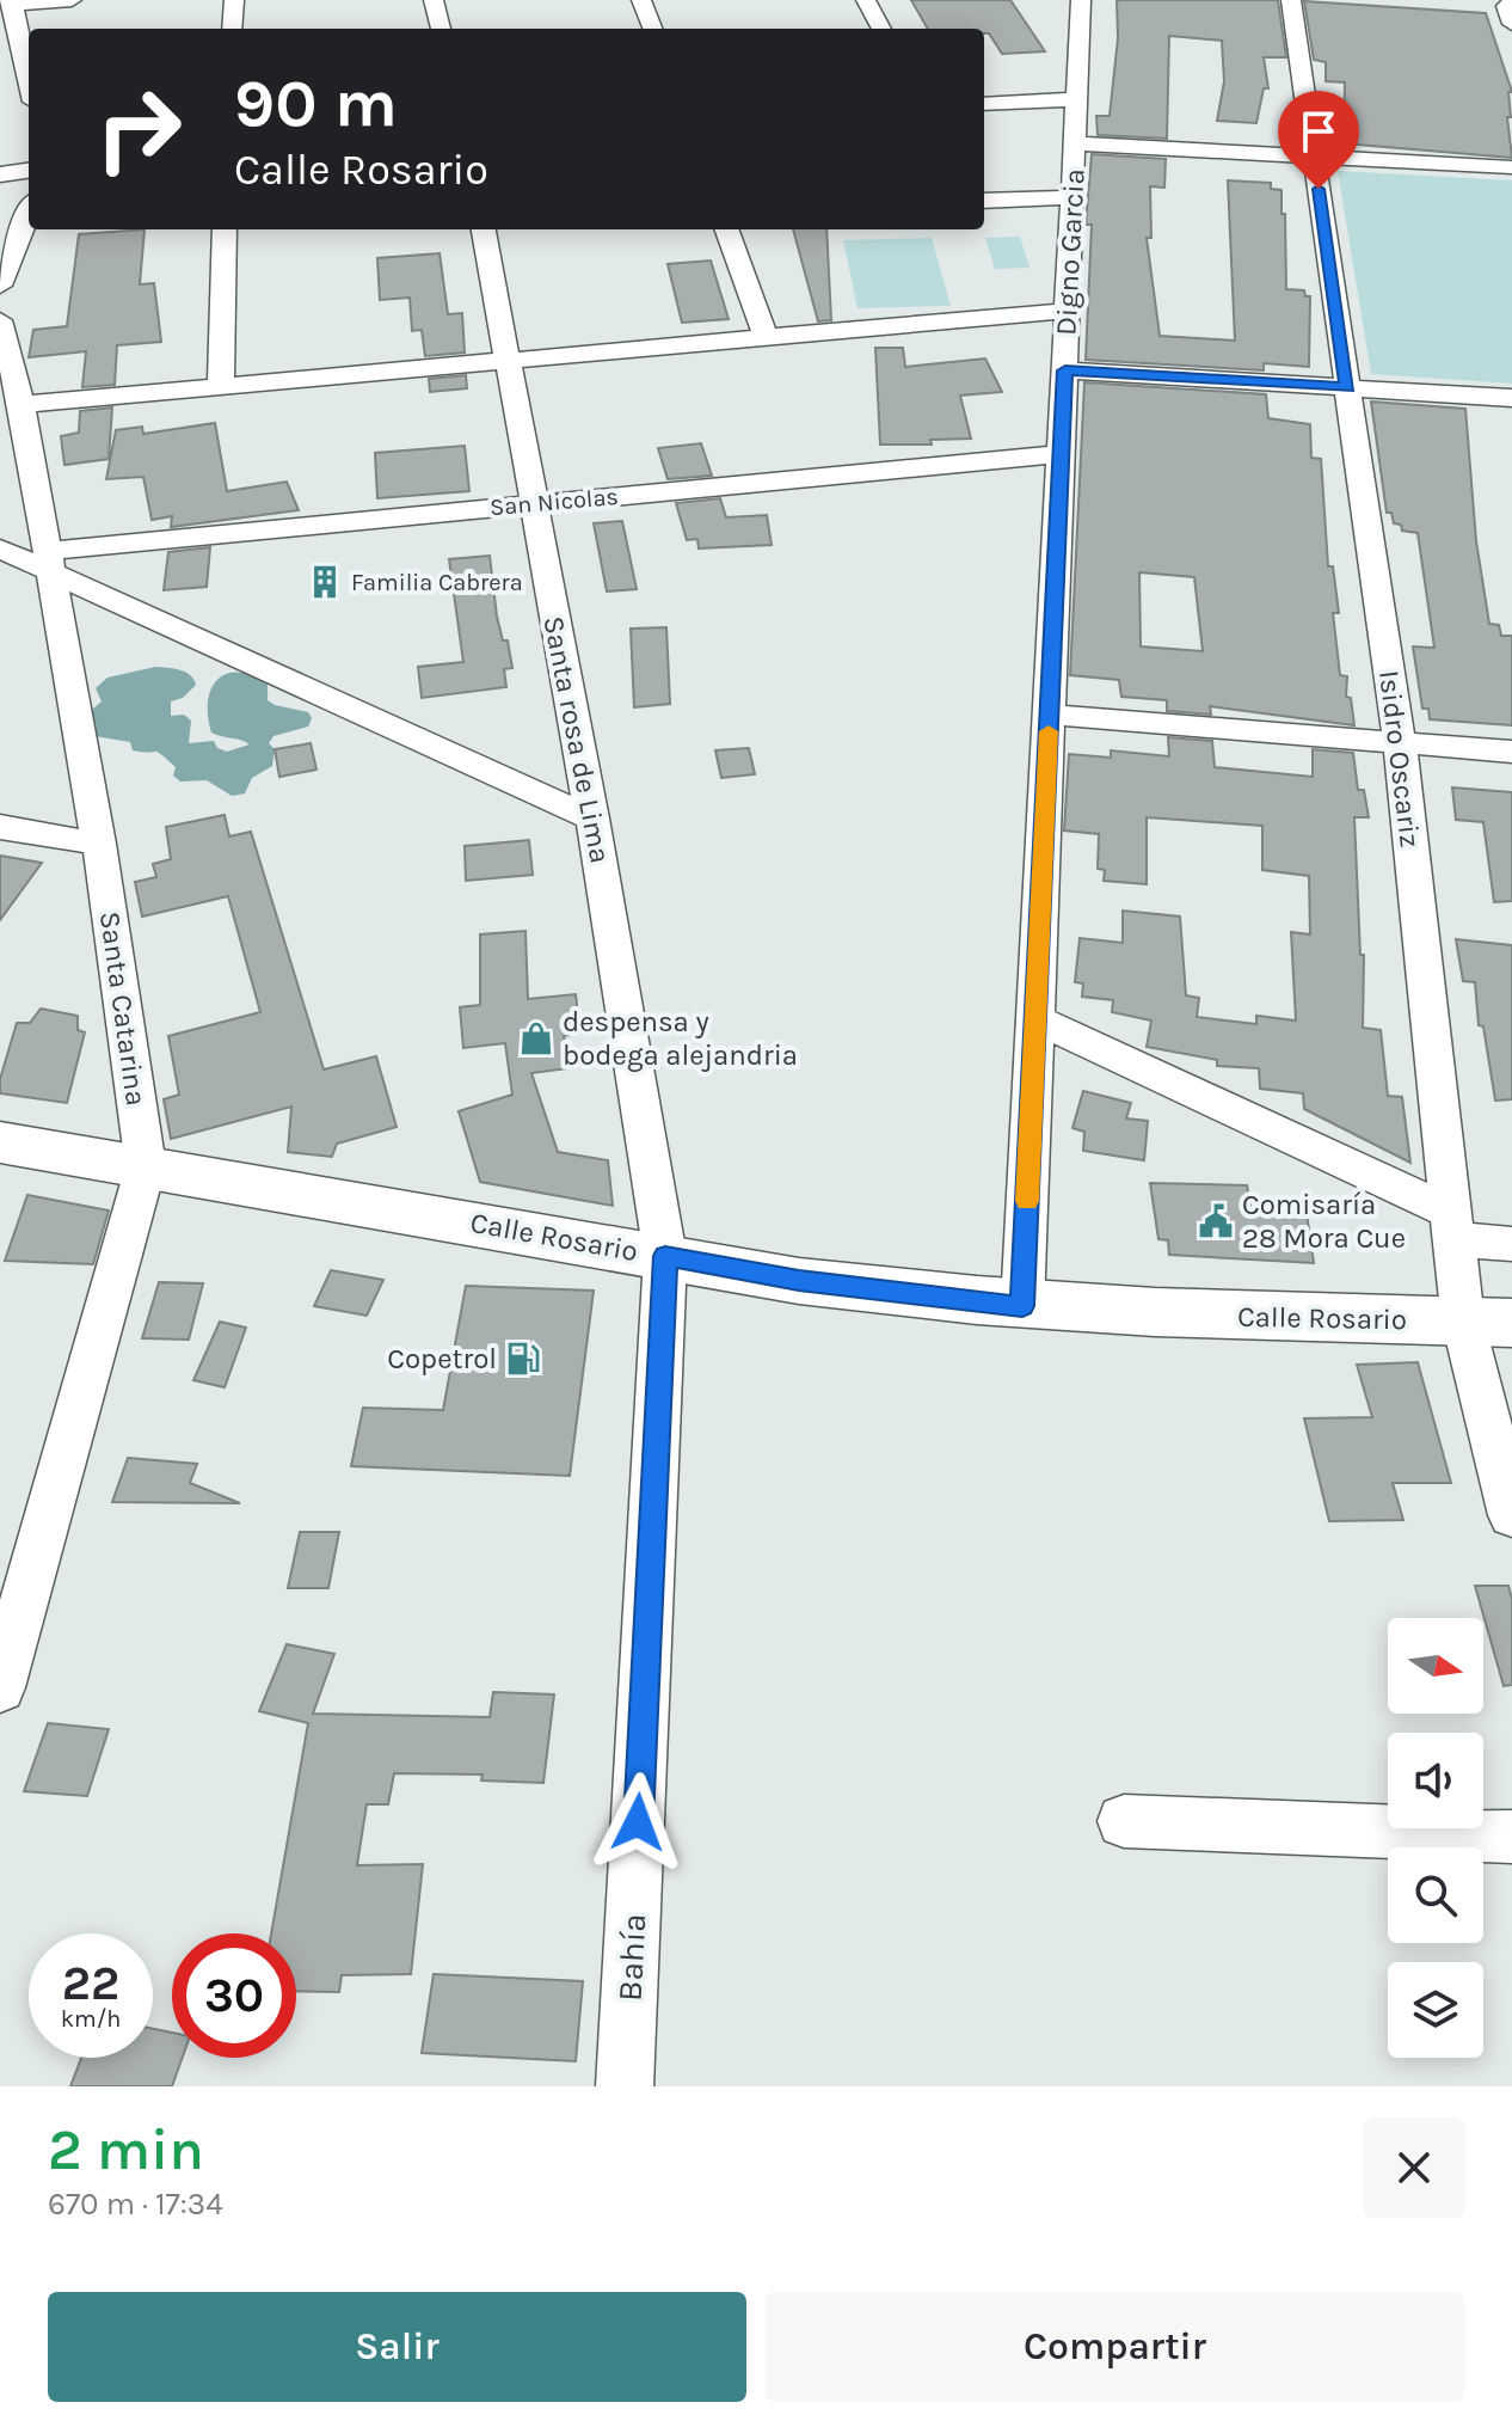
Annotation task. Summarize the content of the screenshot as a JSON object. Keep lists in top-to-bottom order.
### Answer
{
  "streets": {
    "main road": ["Calle Rosario"],
    "street": [
      "Digno Garcia",
      "San Nicolas",
      "Santa rosa de Lima",
      "Isidro Oscariz",
      "Santa Catarina",
      "Bahía"
    ]
  },
  "crossings": [
    ["Digno Garcia", "San Nicolas"],
    ["Digno Garcia", "Calle Rosario"],
    ["San Nicolas", "Santa rosa de Lima"],
    ["San Nicolas", "Santa Catarina"],
    ["Santa rosa de Lima", "Calle Rosario"],
    ["Santa rosa de Lima", "Bahía"],
    ["Isidro Oscariz", "Calle Rosario"],
    ["Santa Catarina", "Calle Rosario"],
    ["Calle Rosario", "Bahía"]
  ],
  "places": {
    "building": ["Familia Cabrera"],
    "shop": ["despensa y bodega alejandria"],
    "public building": ["Comisaría 28 Mora Cue"],
    "fuel station": ["Copetrol"]
  },
  "north": "right",
  "page": {
    "turn": ["90 m", "Calle Rosario"],
    "speed": "22 km/h",
    "limit": "30",
    "heading": ["2 min", "670 m · 17:34"],
    "buttons": ["Salir", "Compartir"]
  }
}
